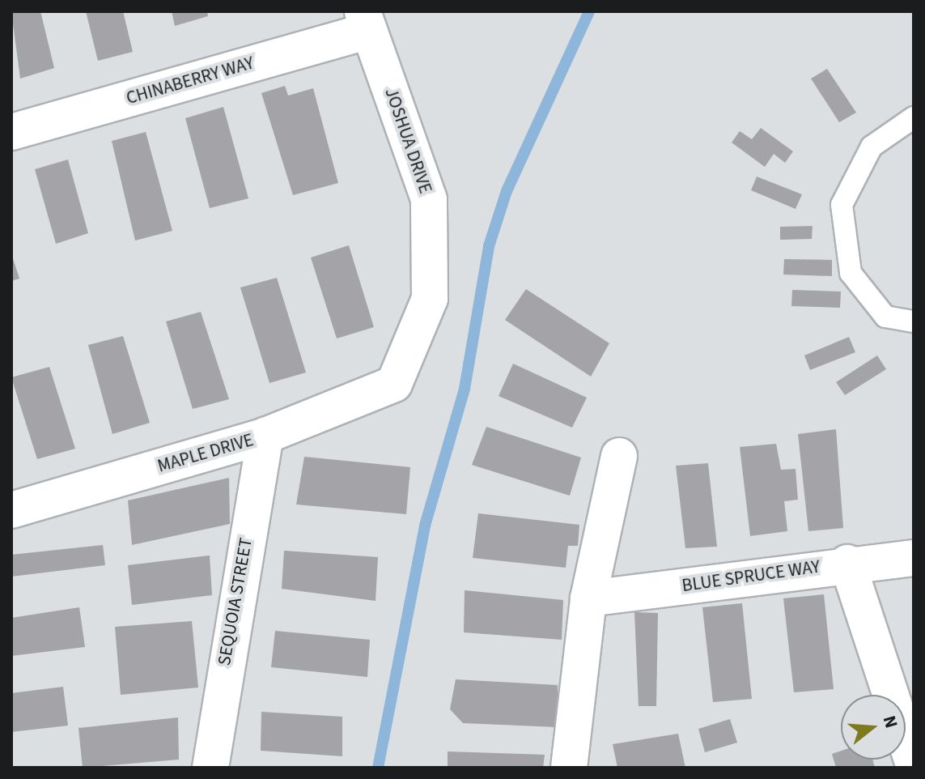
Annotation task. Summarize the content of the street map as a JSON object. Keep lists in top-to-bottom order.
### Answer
{
  "streets": {
    "street": [
      "CHINABERRY WAY",
      "JOSHUA DRIVE",
      "MAPLE DRIVE",
      "BLUE SPRUCE WAY",
      "SEQUOIA STREET"
    ]
  },
  "crossings": [
    ["CHINABERRY WAY", "JOSHUA DRIVE"],
    ["JOSHUA DRIVE", "MAPLE DRIVE"],
    ["MAPLE DRIVE", "SEQUOIA STREET"]
  ],
  "north": "right"
}
